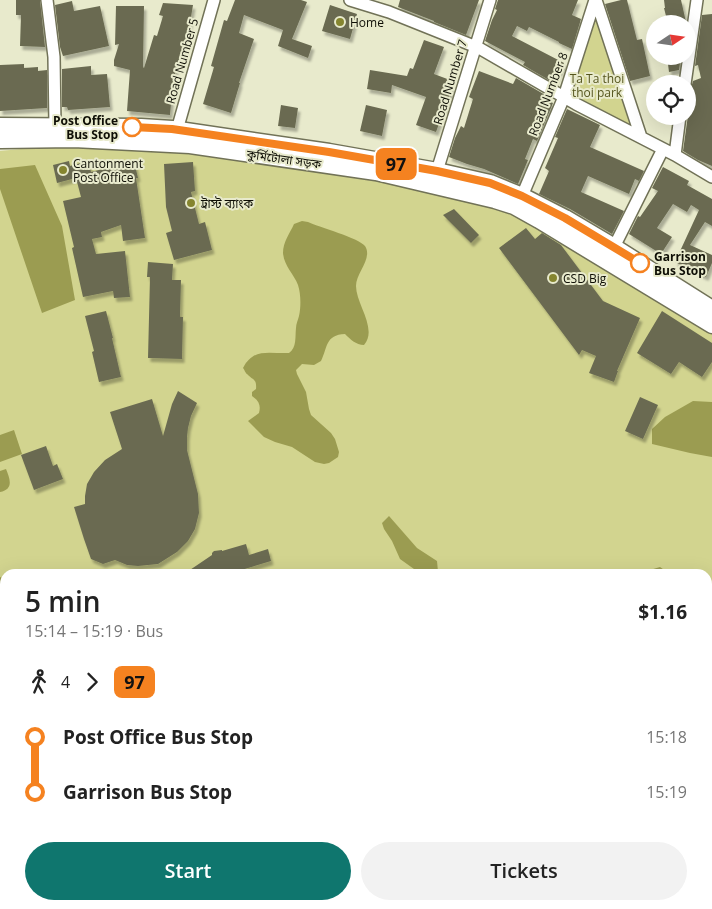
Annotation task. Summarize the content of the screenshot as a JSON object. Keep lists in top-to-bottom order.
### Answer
{
  "streets": {
    "main road": ["কুর্মিটোলা সড়ক"],
    "street": ["Road Number 5", "Road Number 7", "Road Number 8"]
  },
  "crossings": [
    ["Road Number 5", "কুর্মিটোলা সড়ক"],
    ["Road Number 7", "কুর্মিটোলা সড়ক"],
    ["Road Number 8", "কুর্মিটোলা সড়ক"]
  ],
  "parks": ["Ta Ta thoi thoi park"],
  "places": [
    "Home",
    "Post Office Bus Stop",
    "Cantonment Post Office",
    "ট্রাস্ট ব্যাংক",
    "Garrison Bus Stop",
    "CSD Big"
  ],
  "lines": ["bus line 97"],
  "north": "right",
  "page": {
    "on_map": "97",
    "heading": ["5 min", "15:14 – 15:19 · Bus", "$1.16"],
    "legs": ["4", "97"],
    "list": [
      {
        "name": "Post Office Bus Stop",
        "value": "15:18"
      },
      {
        "name": "Garrison Bus Stop",
        "value": "15:19"
      }
    ],
    "buttons": ["Start", "Tickets"]
  }
}
